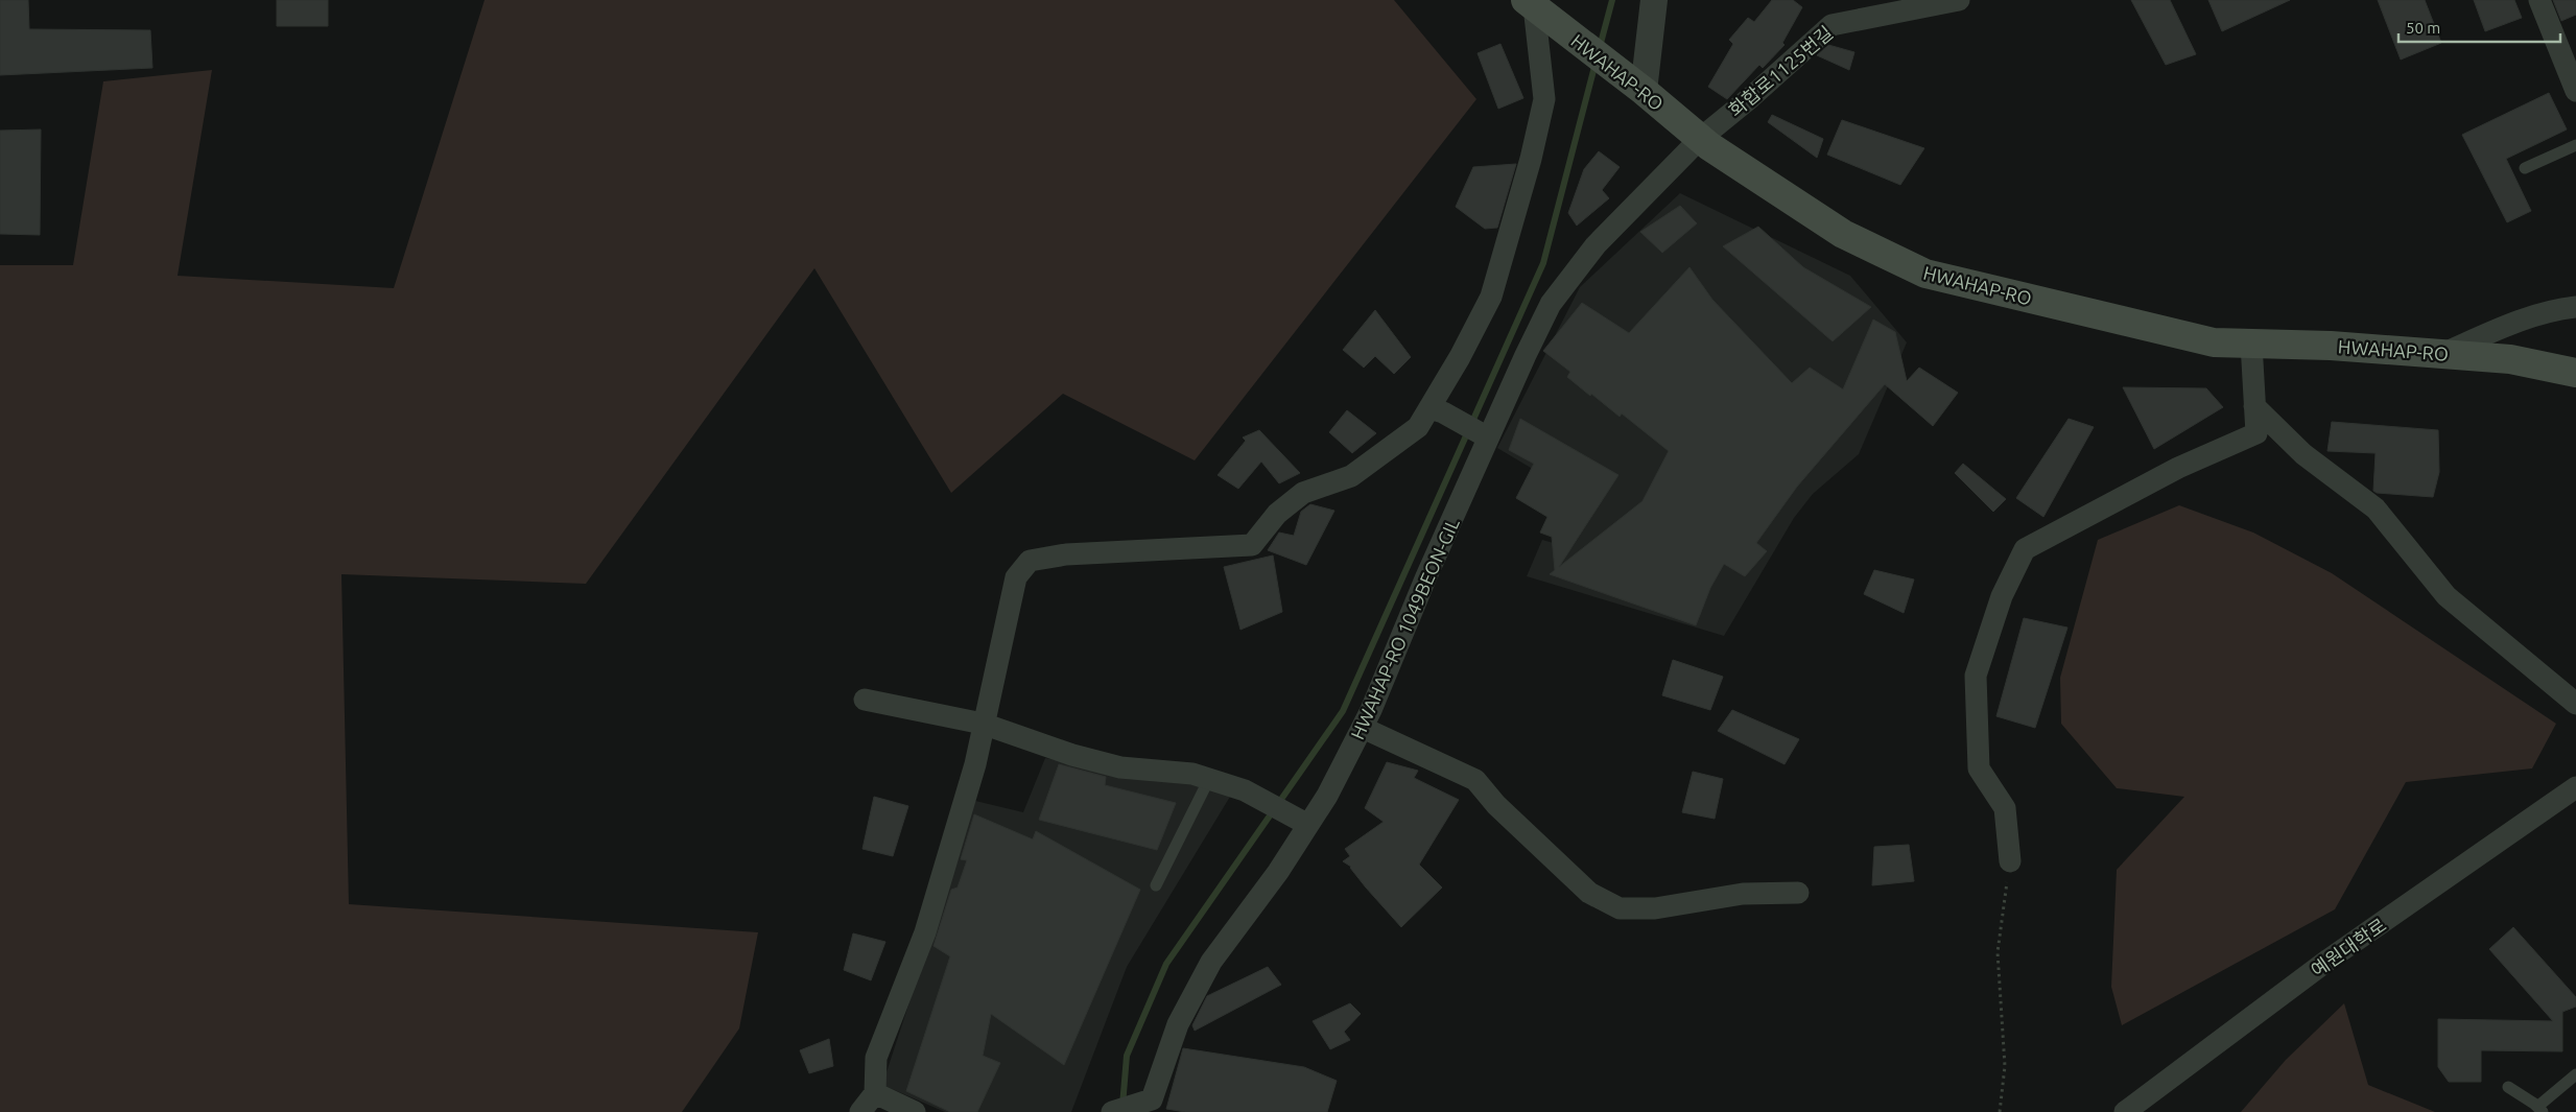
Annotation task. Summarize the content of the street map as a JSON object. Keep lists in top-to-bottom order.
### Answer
{
  "streets": {
    "main road": ["HWAHAP-RO"],
    "street": ["화합로1125번길", "HWAHAP-RO 1049BEON-GIL", "예원대학로"]
  },
  "crossings": [
    ["화합로1125번길", "HWAHAP-RO"],
    ["화합로1125번길", "HWAHAP-RO 1049BEON-GIL"],
    ["HWAHAP-RO", "HWAHAP-RO 1049BEON-GIL"]
  ],
  "scale_bar": "50 m"
}
